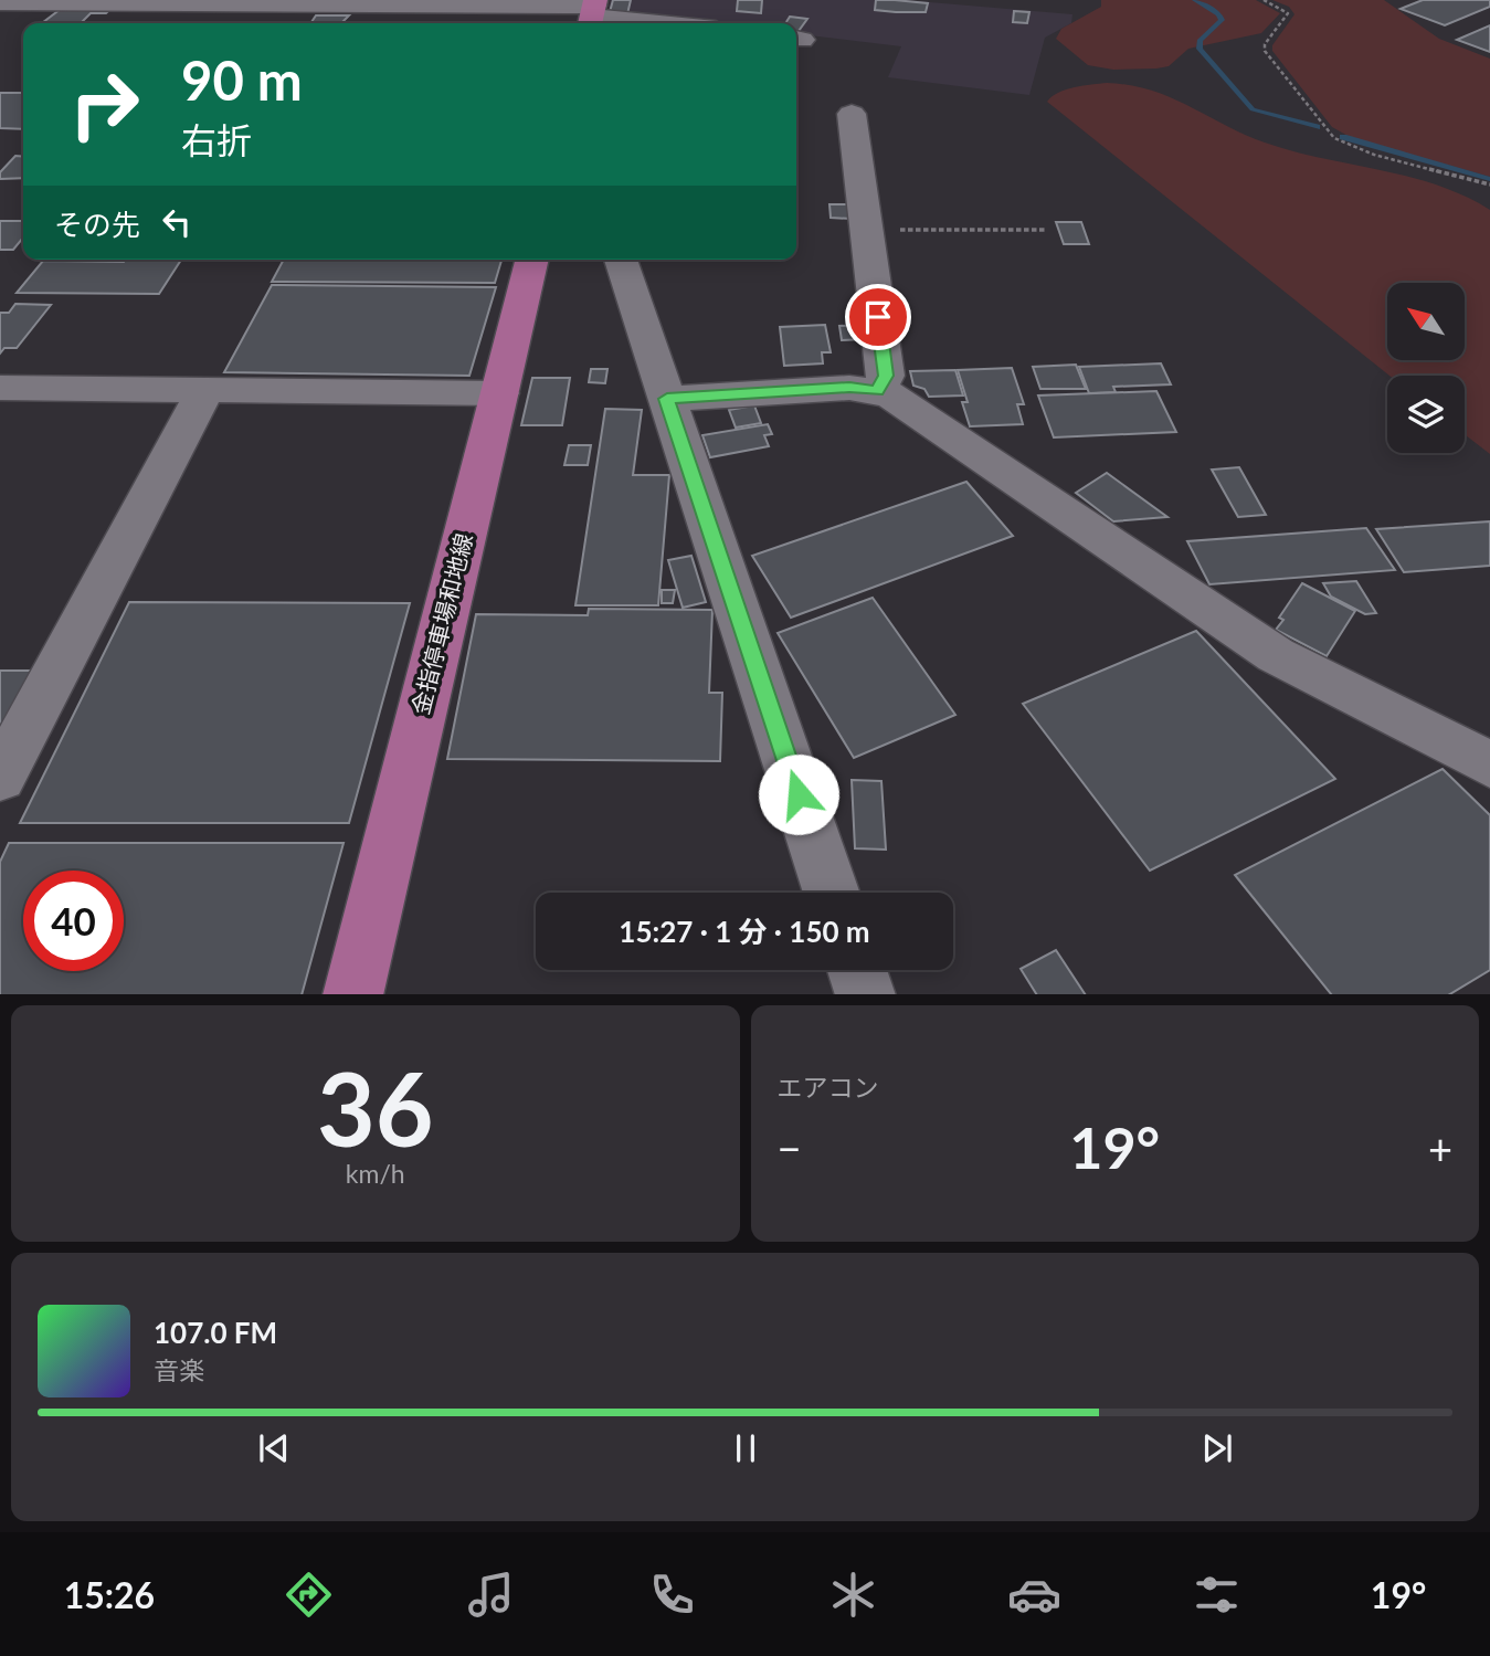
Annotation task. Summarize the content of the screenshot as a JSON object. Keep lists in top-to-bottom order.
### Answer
{
  "streets": {
    "main road": ["金指停車場和地線"]
  },
  "north": "top left",
  "page": {
    "turn": ["90 m", "右折"],
    "then": "その先",
    "limit": "40",
    "trip": "15:27 · 1 分 · 150 m",
    "tile": [
      ["36", "km/h"],
      "エアコン"
    ],
    "heat": ["−", "19°", "+"],
    "song": ["107.0 FM", "音楽"],
    "tabs": ["15:26", "19°"]
  }
}
